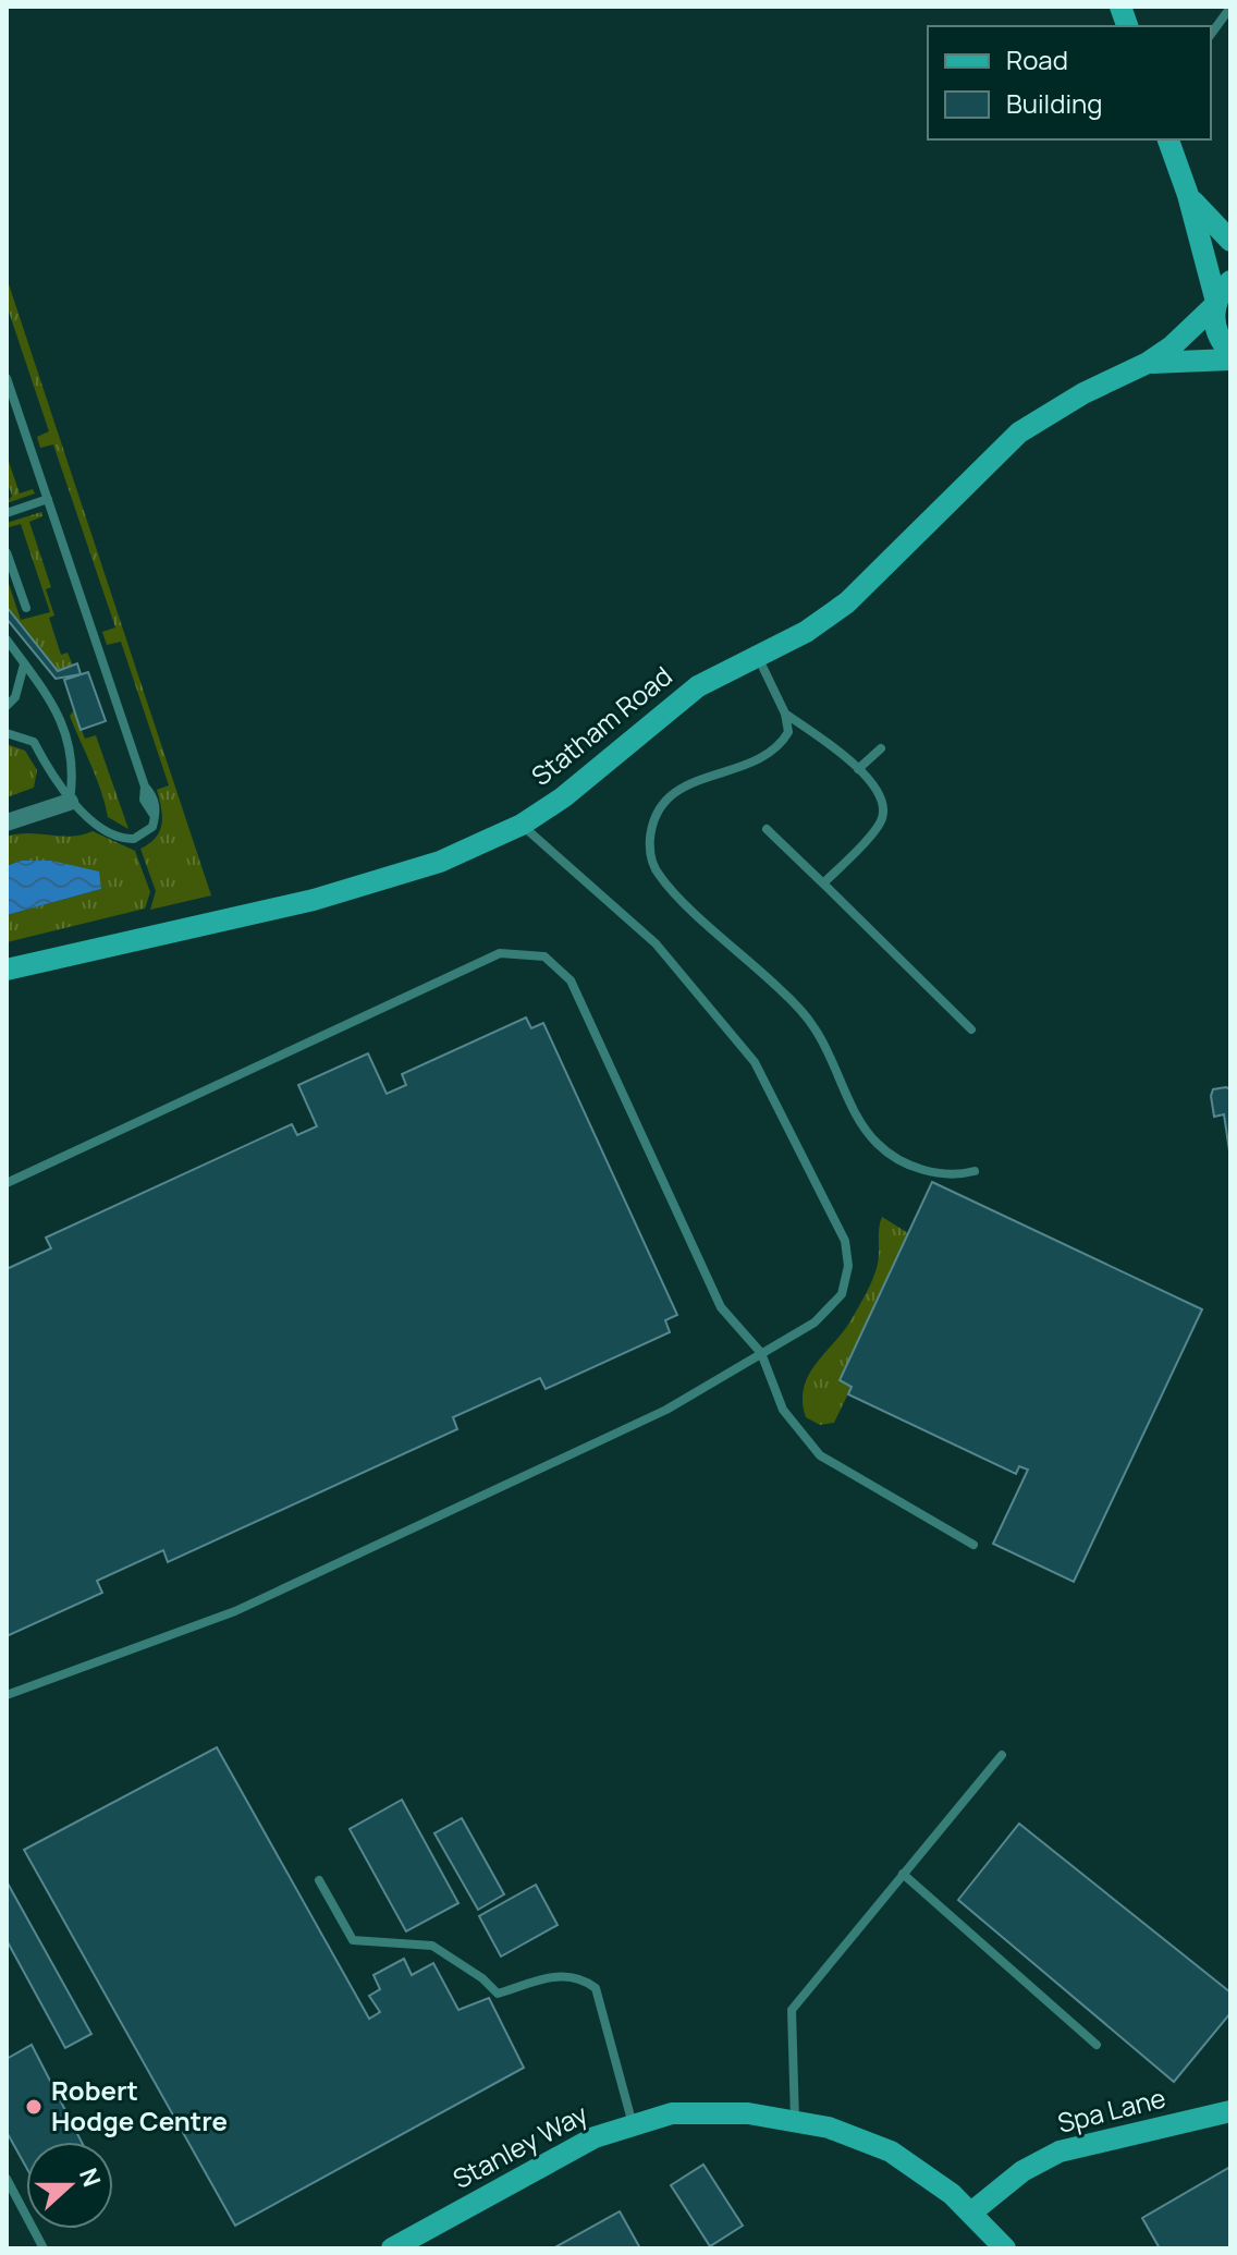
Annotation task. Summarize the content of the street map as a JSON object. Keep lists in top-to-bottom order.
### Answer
{
  "streets": {
    "street": ["Statham Road", "Spa Lane", "Stanley Way"]
  },
  "crossings": [
    ["Spa Lane", "Stanley Way"]
  ],
  "places": ["Robert Hodge Centre"],
  "legend": ["Road", "Building"],
  "north": "right"
}
